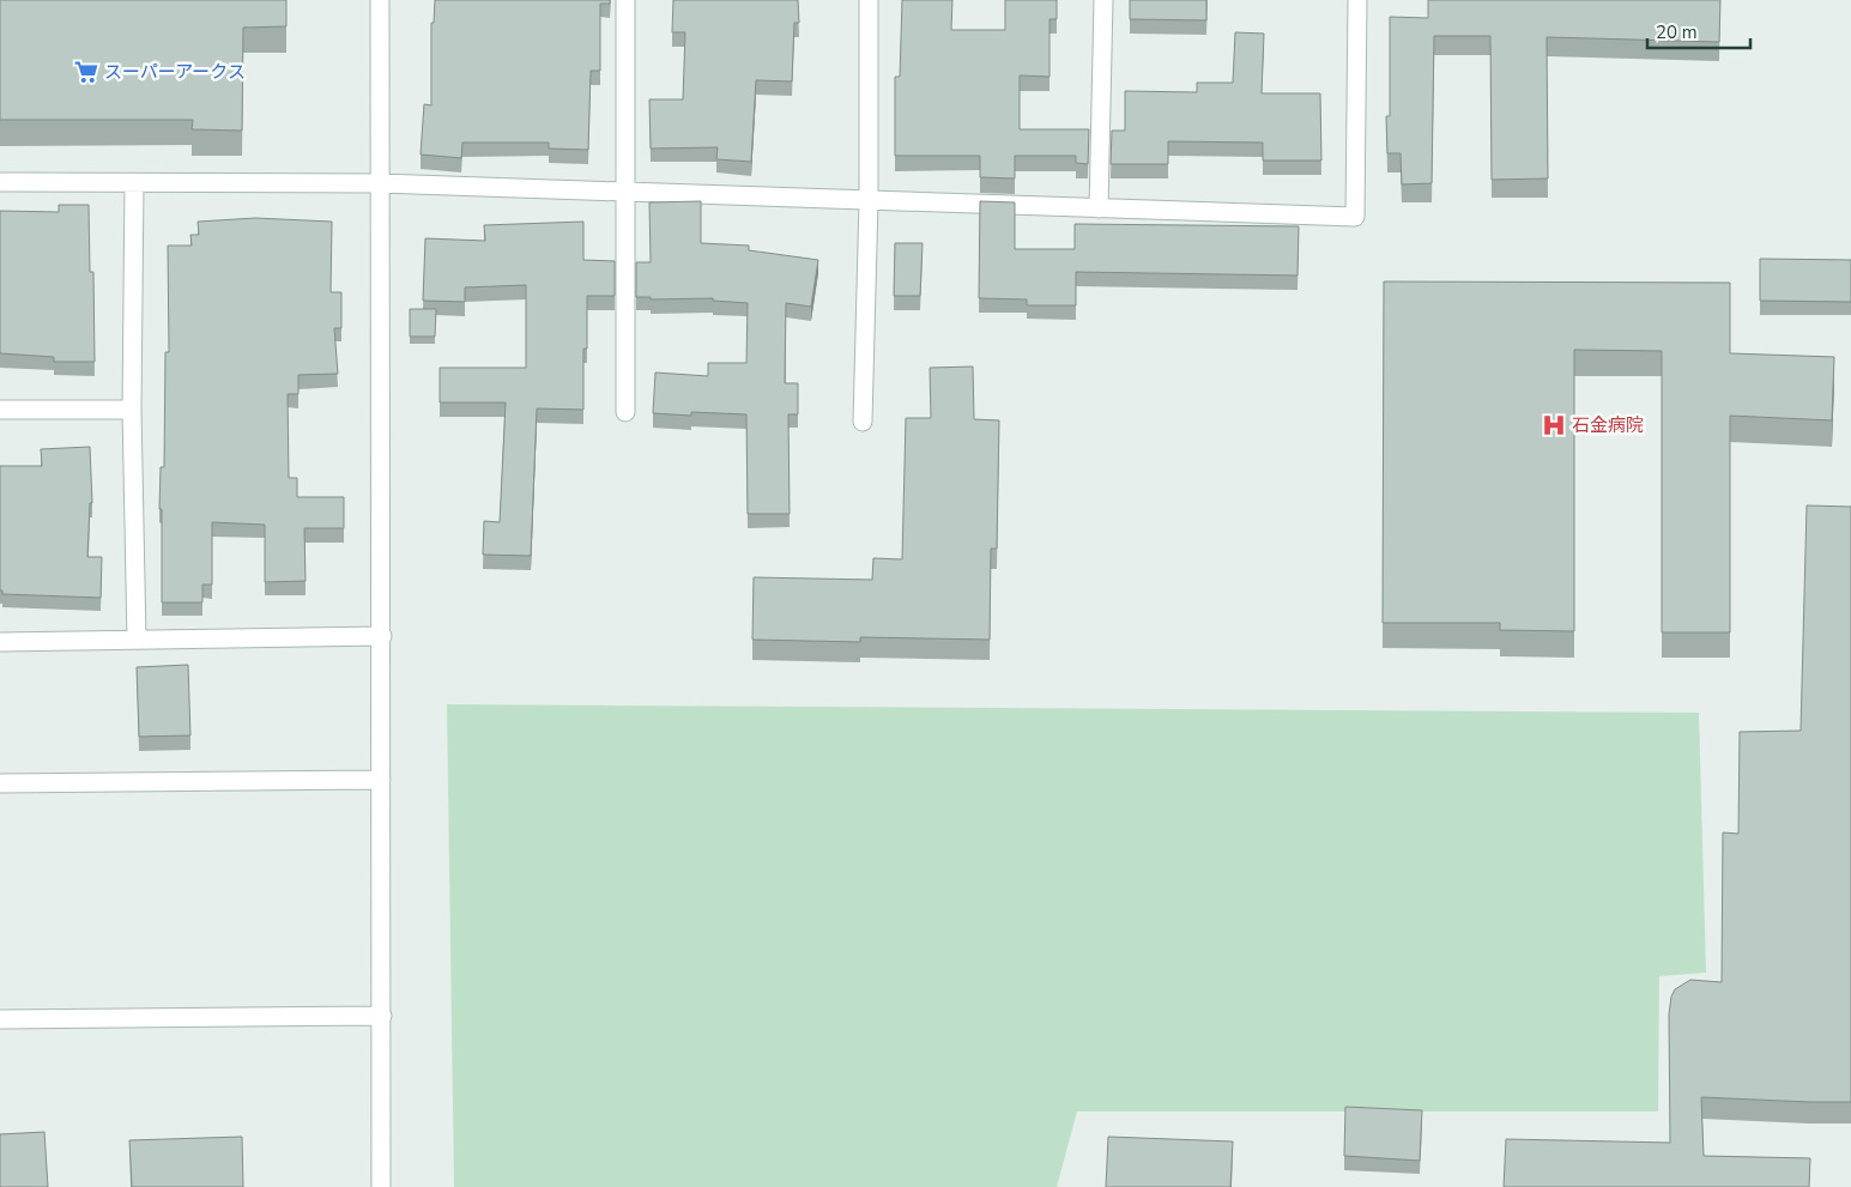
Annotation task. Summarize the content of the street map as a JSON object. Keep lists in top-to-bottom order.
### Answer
{
  "places": {
    "supermarket": ["スーパーアークス"],
    "hospital": ["石金病院"]
  },
  "scale_bar": "20 m"
}
